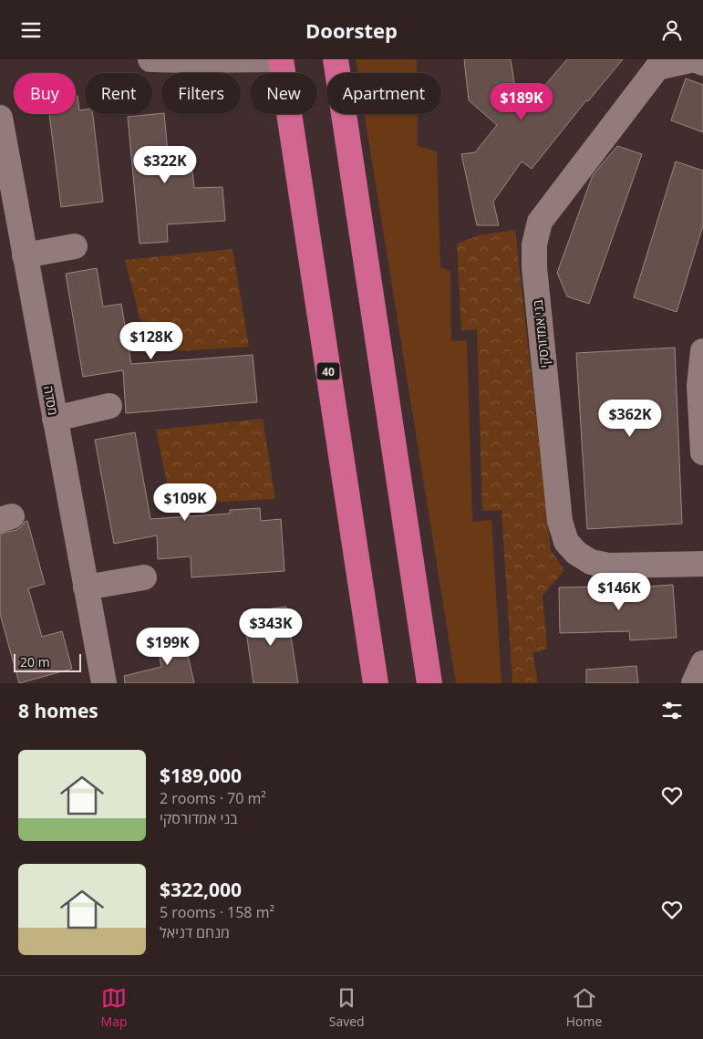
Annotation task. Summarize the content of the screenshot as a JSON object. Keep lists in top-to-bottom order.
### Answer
{
  "streets": {
    "highway": ["40"],
    "street": ["בני אמדורסקי", "מסדה"]
  },
  "scale_bar": "20 m",
  "page": {
    "header": "Doorstep",
    "chip": [
      "Buy",
      "Rent",
      "Filters",
      "New",
      "Apartment"
    ],
    "price": [
      "$189K",
      "$322K",
      "$128K",
      "$362K",
      "$109K",
      "$146K",
      "$343K",
      "$199K"
    ],
    "scale": "20 m",
    "heading": "8 homes",
    "list": [
      {
        "name": "$189,000",
        "note": "2 rooms · 70 m² · בני אמדורסקי"
      },
      {
        "name": "$322,000",
        "note": "5 rooms · 158 m² · מנחם דניאל"
      }
    ],
    "tabs": ["Map", "Saved", "Home"]
  }
}
